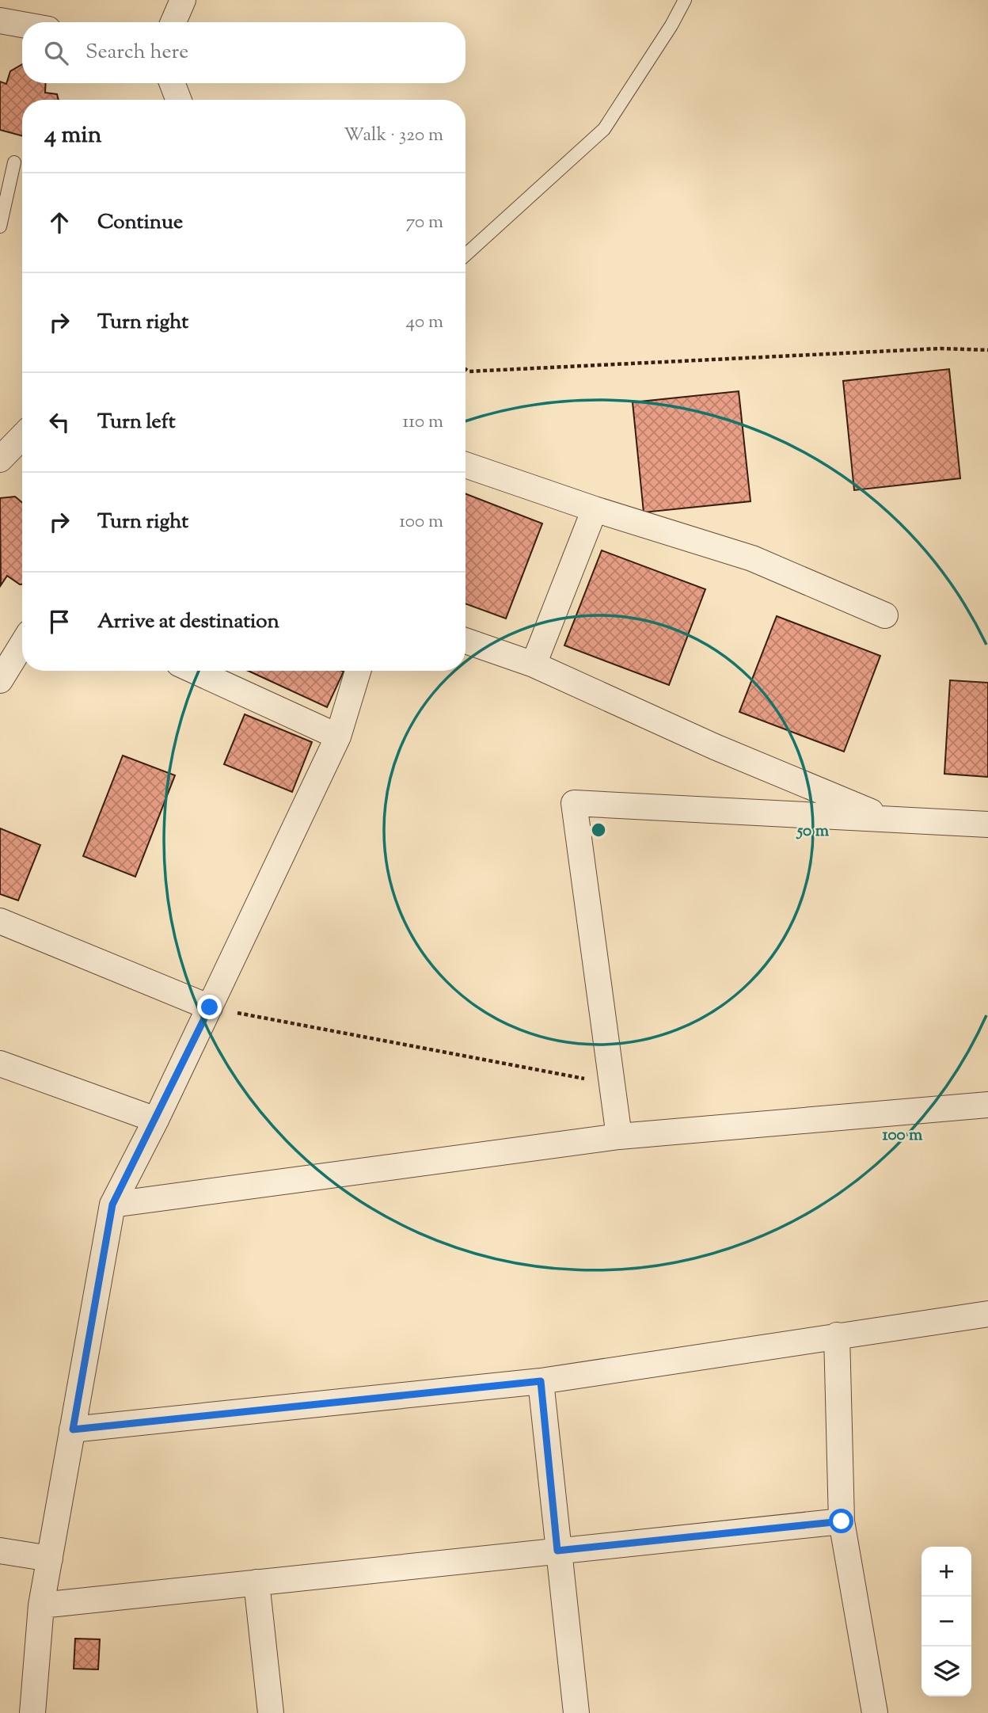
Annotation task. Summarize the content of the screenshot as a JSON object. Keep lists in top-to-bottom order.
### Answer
{
  "page": {
    "search": "Search here",
    "heading": ["4 min", "Walk · 320 m"],
    "list": [
      ["Continue", "70 m"],
      ["Turn right", "40 m"],
      ["Turn left", "110 m"],
      ["Turn right", "100 m"],
      "Arrive at destination"
    ],
    "map_buttons": ["+", "−"]
  },
  "rings": ["50 m", "100 m"]
}
